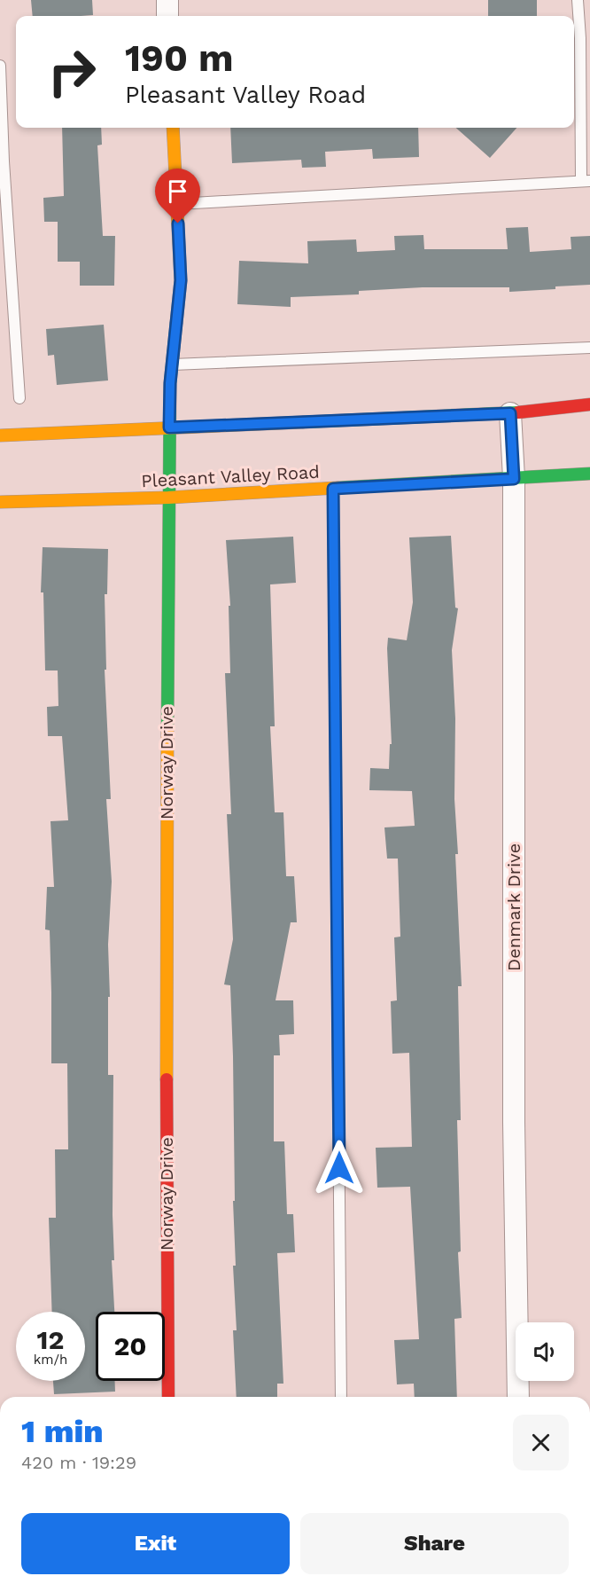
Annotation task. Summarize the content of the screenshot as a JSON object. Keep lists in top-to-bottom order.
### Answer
{
  "streets": {
    "street": ["Pleasant Valley Road", "Norway Drive", "Denmark Drive"]
  },
  "crossings": [
    ["Pleasant Valley Road", "Norway Drive"],
    ["Pleasant Valley Road", "Denmark Drive"]
  ],
  "page": {
    "turn": ["190 m", "Pleasant Valley Road"],
    "speed": "12 km/h",
    "limit": "20",
    "heading": ["1 min", "420 m · 19:29"],
    "buttons": ["Exit", "Share"]
  }
}
